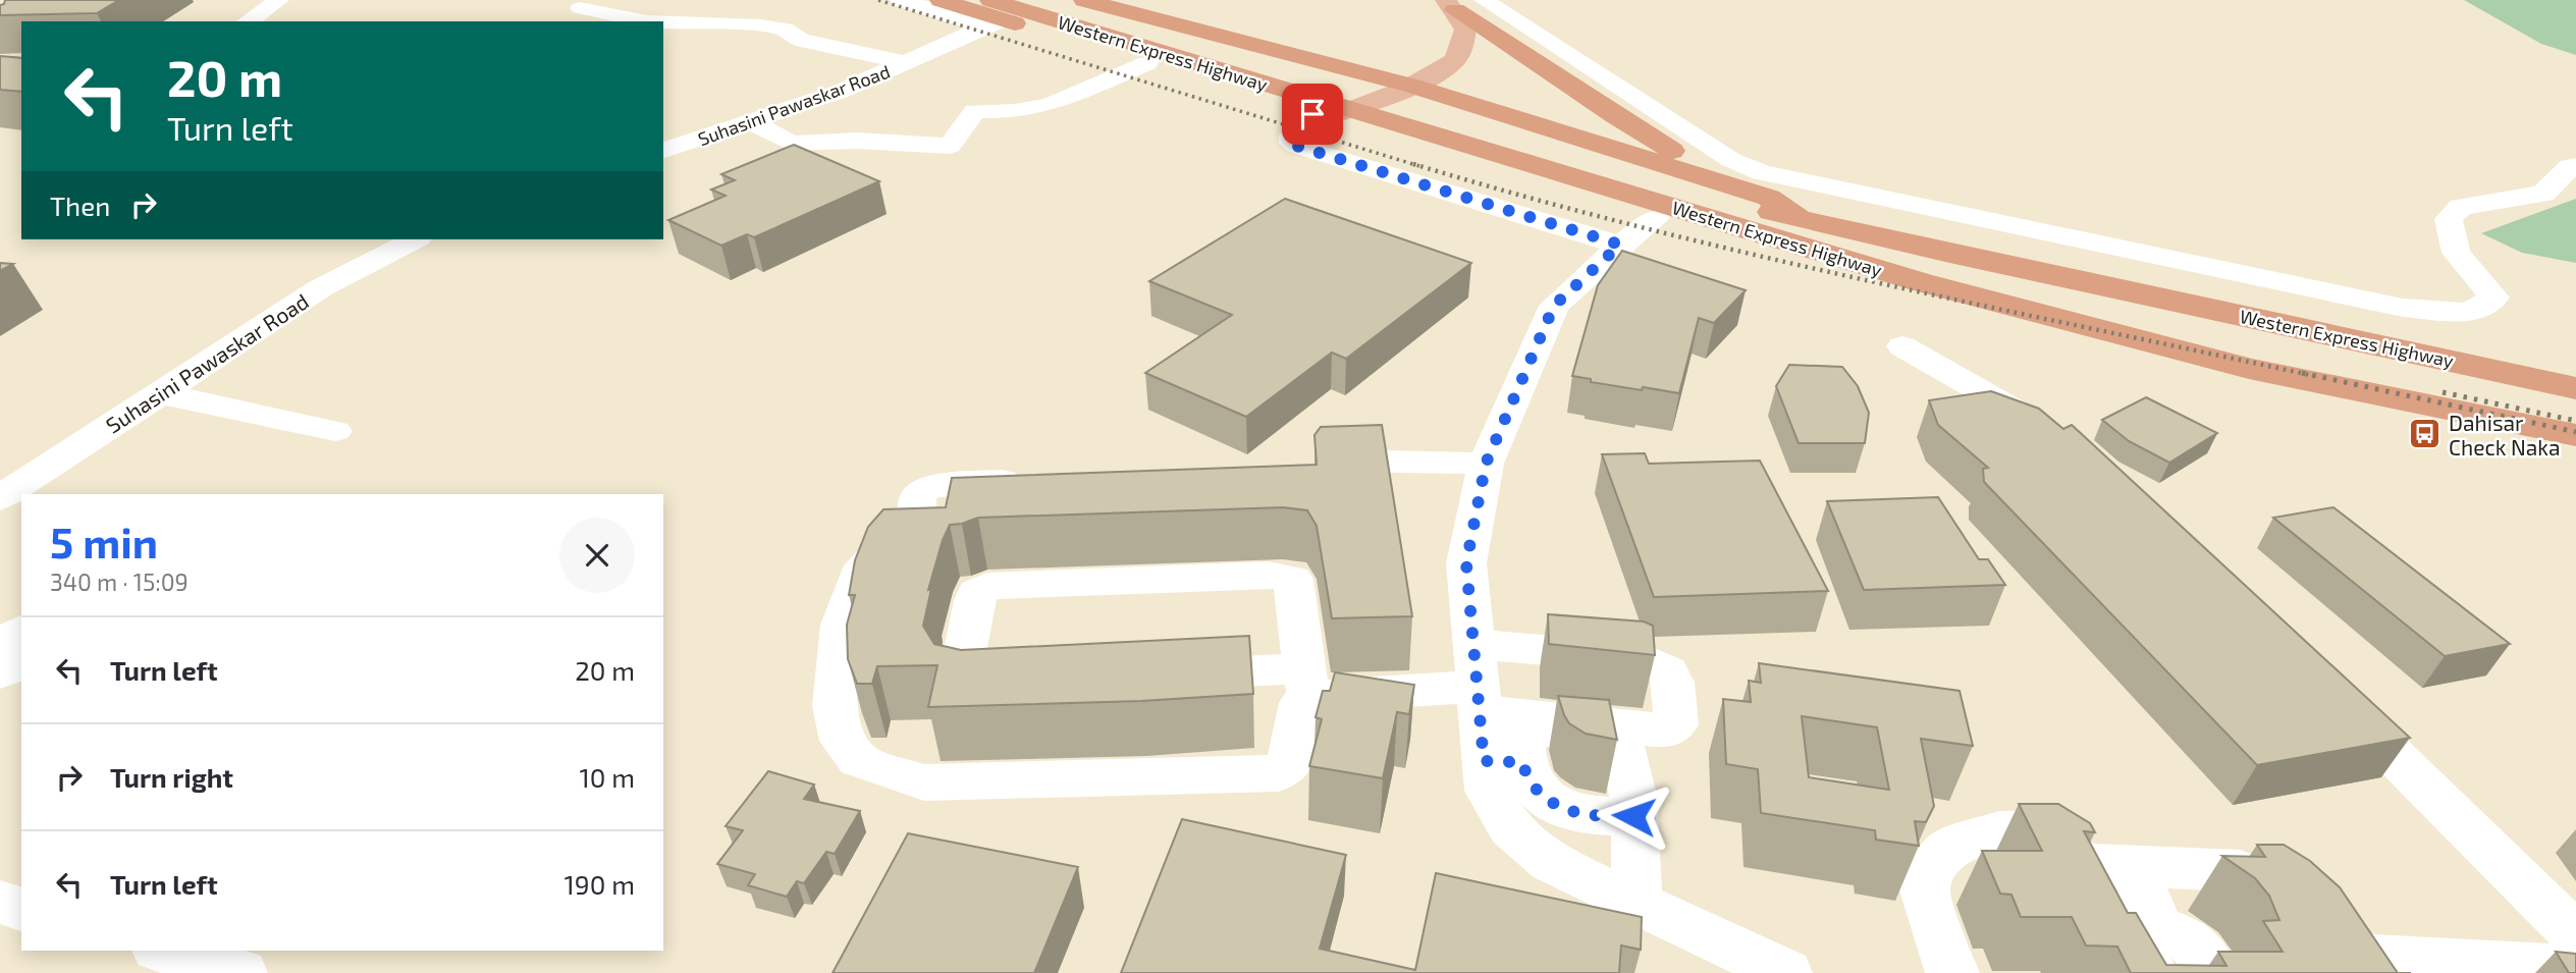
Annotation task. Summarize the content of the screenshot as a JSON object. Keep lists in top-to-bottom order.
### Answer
{
  "streets": {
    "highway": ["Western Express Highway"],
    "street": ["Suhasini Pawaskar Road"]
  },
  "crossings": [
    ["Western Express Highway", "Suhasini Pawaskar Road"]
  ],
  "places": {
    "bus stop": ["Dahisar Check Naka"]
  },
  "page": {
    "turn": ["20 m", "Turn left"],
    "then": "Then",
    "heading": ["5 min", "340 m · 15:09"],
    "list": [
      {
        "name": "Turn left",
        "value": "20 m"
      },
      {
        "name": "Turn right",
        "value": "10 m"
      },
      {
        "name": "Turn left",
        "value": "190 m"
      }
    ]
  }
}
